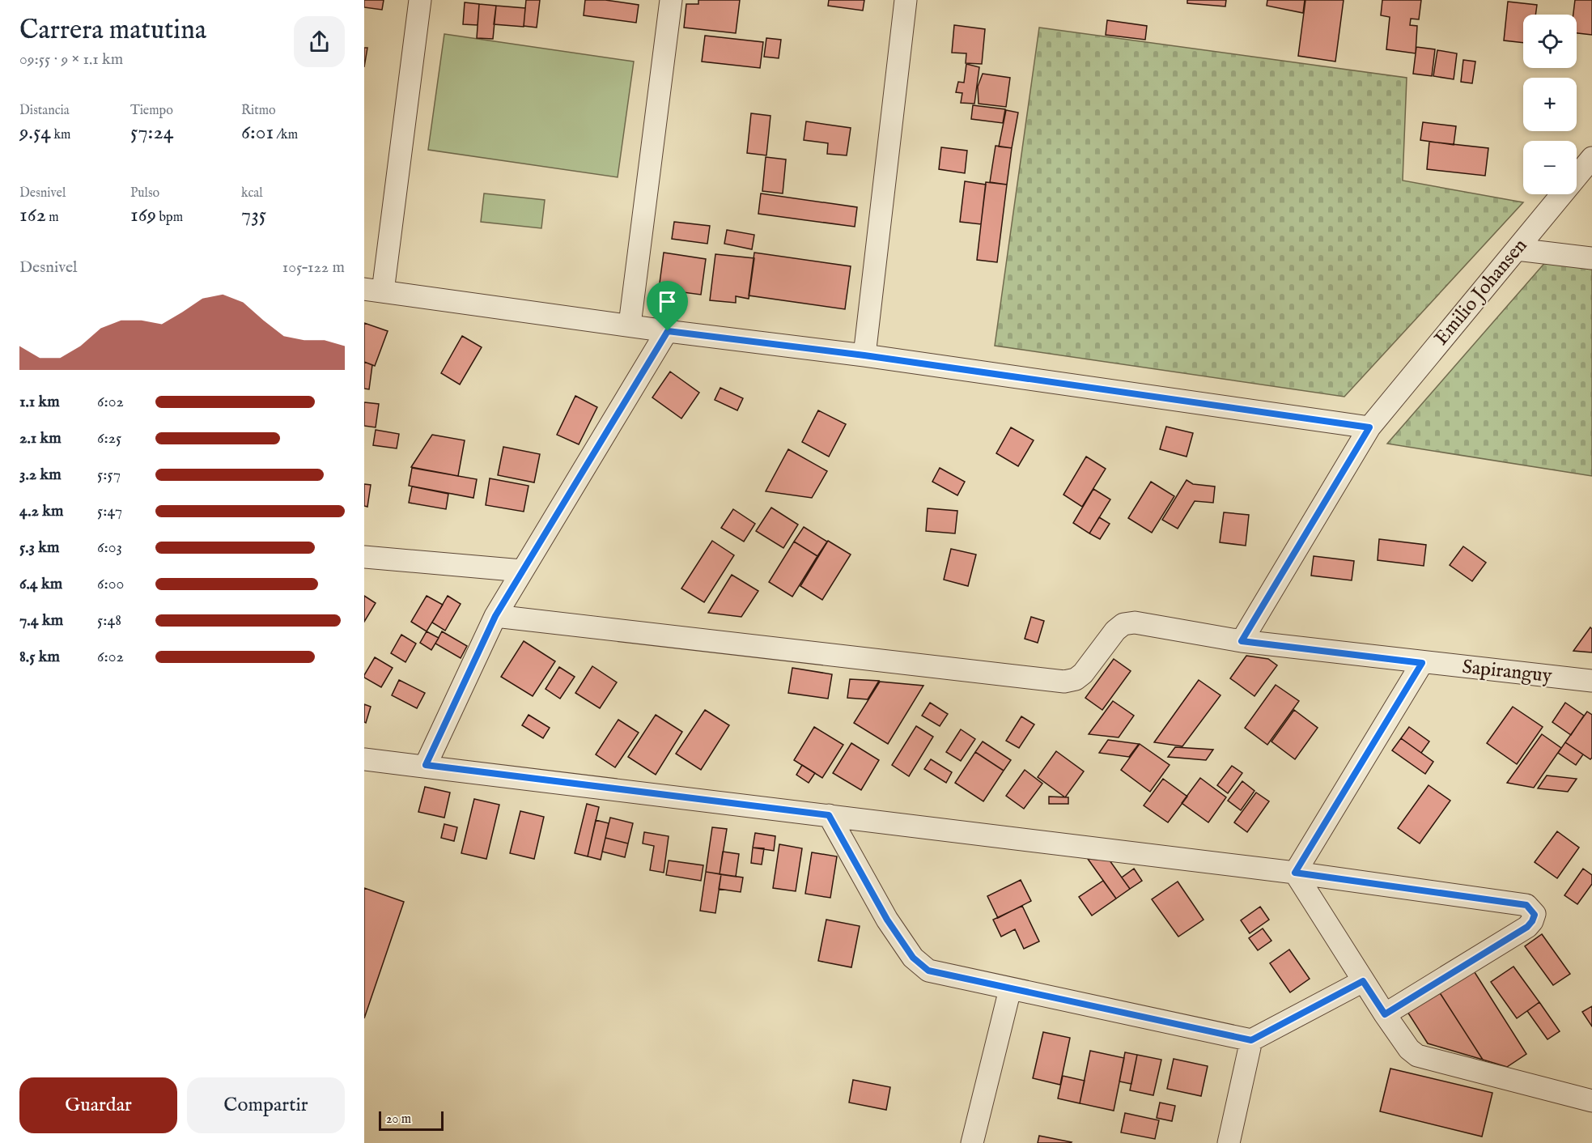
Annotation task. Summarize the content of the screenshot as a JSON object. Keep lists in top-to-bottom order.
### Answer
{
  "streets": {
    "street": ["Emilio Johansen", "Sapiranguy"]
  },
  "crossings": [
    ["Emilio Johansen", "Sapiranguy"]
  ],
  "scale_bar": "20 m",
  "page": {
    "heading": ["Carrera matutina", "09:55 · 9 × 1.1 km"],
    "map_buttons": ["+", "−"],
    "stats": [
      ["Distancia", "9.54 km"],
      ["Tiempo", "57:24"],
      ["Ritmo", "6:01 /km"],
      ["Desnivel", "162 m"],
      ["Pulso", "169 bpm"],
      ["kcal", "735"]
    ],
    "chart": ["Desnivel", "105–122 m"],
    "list": [
      {
        "name": "1.1 km",
        "note": "6:02"
      },
      {
        "name": "2.1 km",
        "note": "6:25"
      },
      {
        "name": "3.2 km",
        "note": "5:57"
      },
      {
        "name": "4.2 km",
        "note": "5:47"
      },
      {
        "name": "5.3 km",
        "note": "6:03"
      },
      {
        "name": "6.4 km",
        "note": "6:00"
      },
      {
        "name": "7.4 km",
        "note": "5:48"
      },
      {
        "name": "8.5 km",
        "note": "6:02"
      }
    ],
    "buttons": ["Guardar", "Compartir"],
    "scale": "20 m"
  }
}
